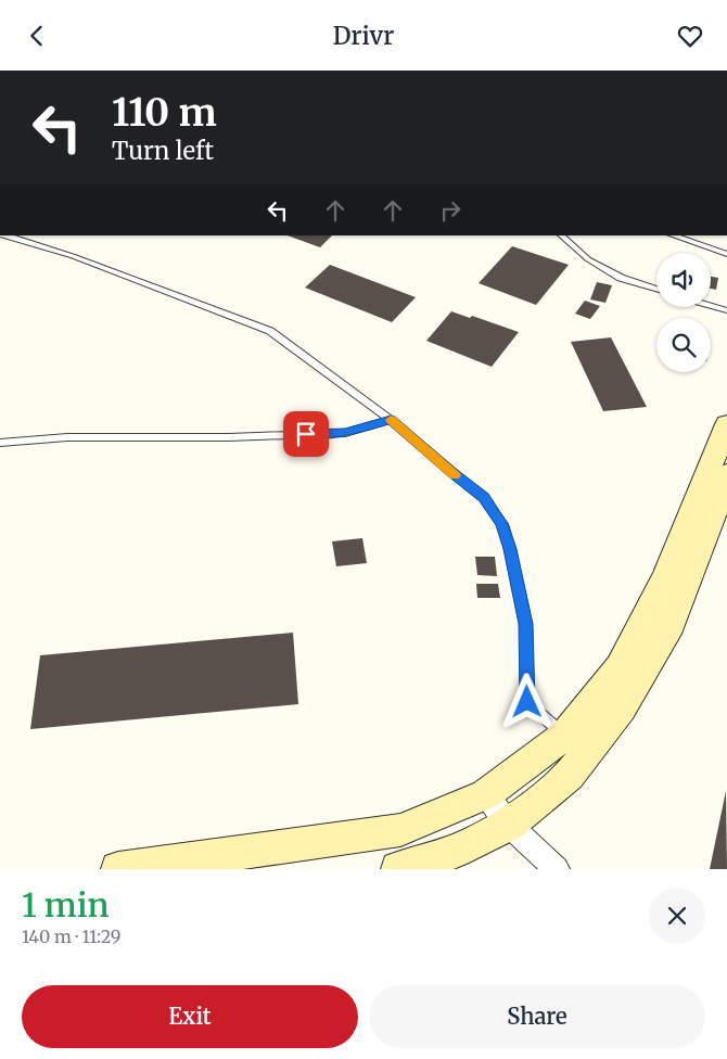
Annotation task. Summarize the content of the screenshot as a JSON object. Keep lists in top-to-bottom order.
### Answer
{
  "page": {
    "header": "Drivr",
    "turn": ["110 m", "Turn left"],
    "heading": ["1 min", "140 m · 11:29"],
    "buttons": ["Exit", "Share"]
  }
}
